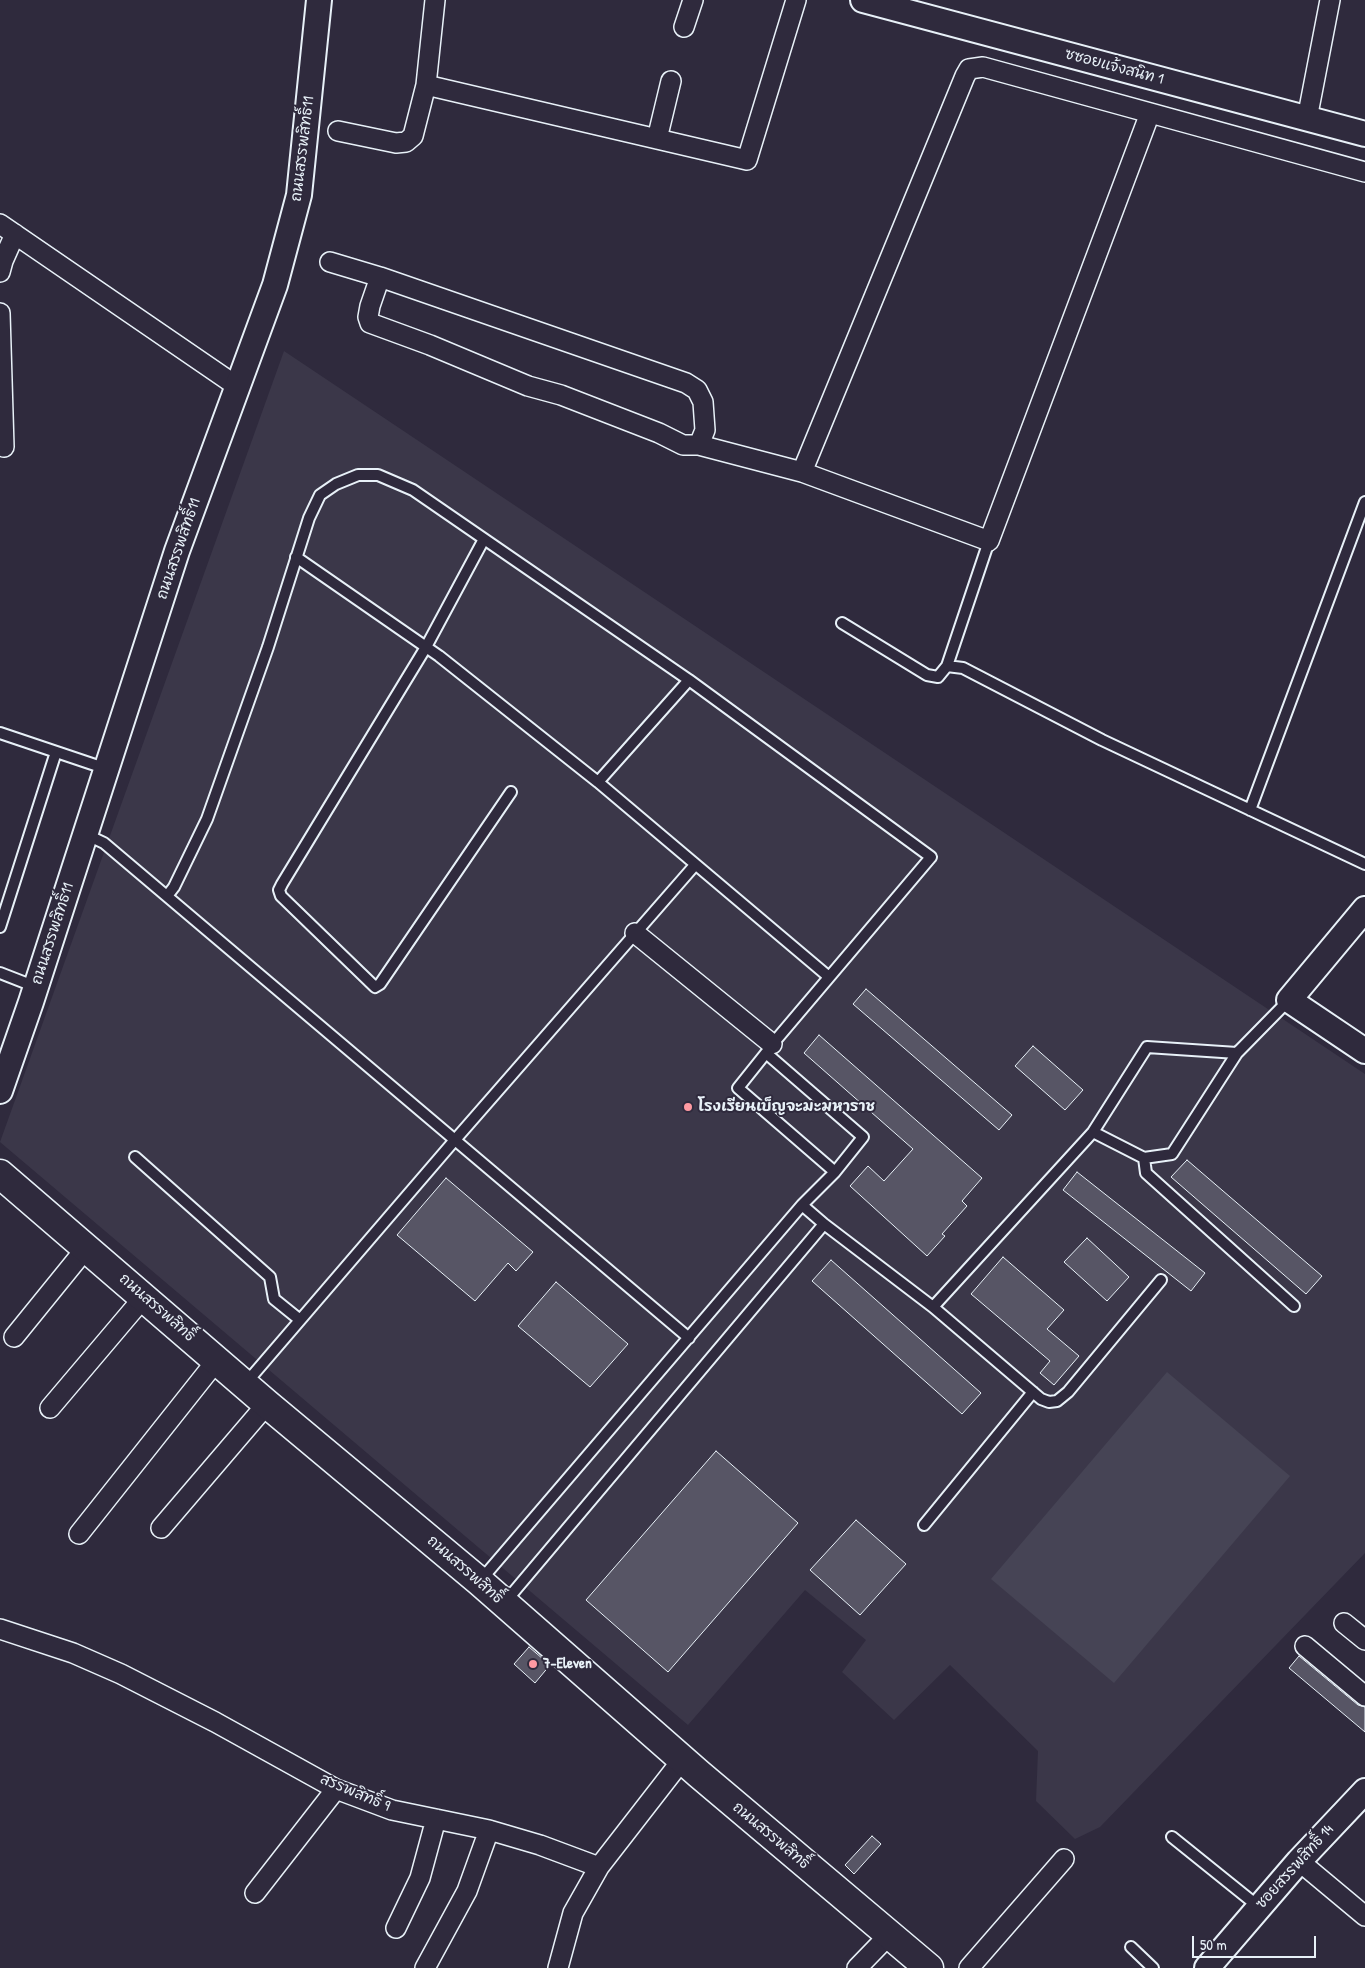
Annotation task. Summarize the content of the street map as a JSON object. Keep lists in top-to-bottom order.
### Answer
{
  "streets": {
    "main road": ["ถนนสรรพสิทธิ์"],
    "street": [
      "ซซอยแจ้งสนิท 1",
      "ถนนสรรพสิทธิ์11",
      "สรรพสิทธิ์ 9",
      "ซอยสรรพสิทธิ์ 14"
    ]
  },
  "places": ["โรงเรียนเบ็ญจะมะมหาราช", "7-Eleven"],
  "scale_bar": "50 m"
}
